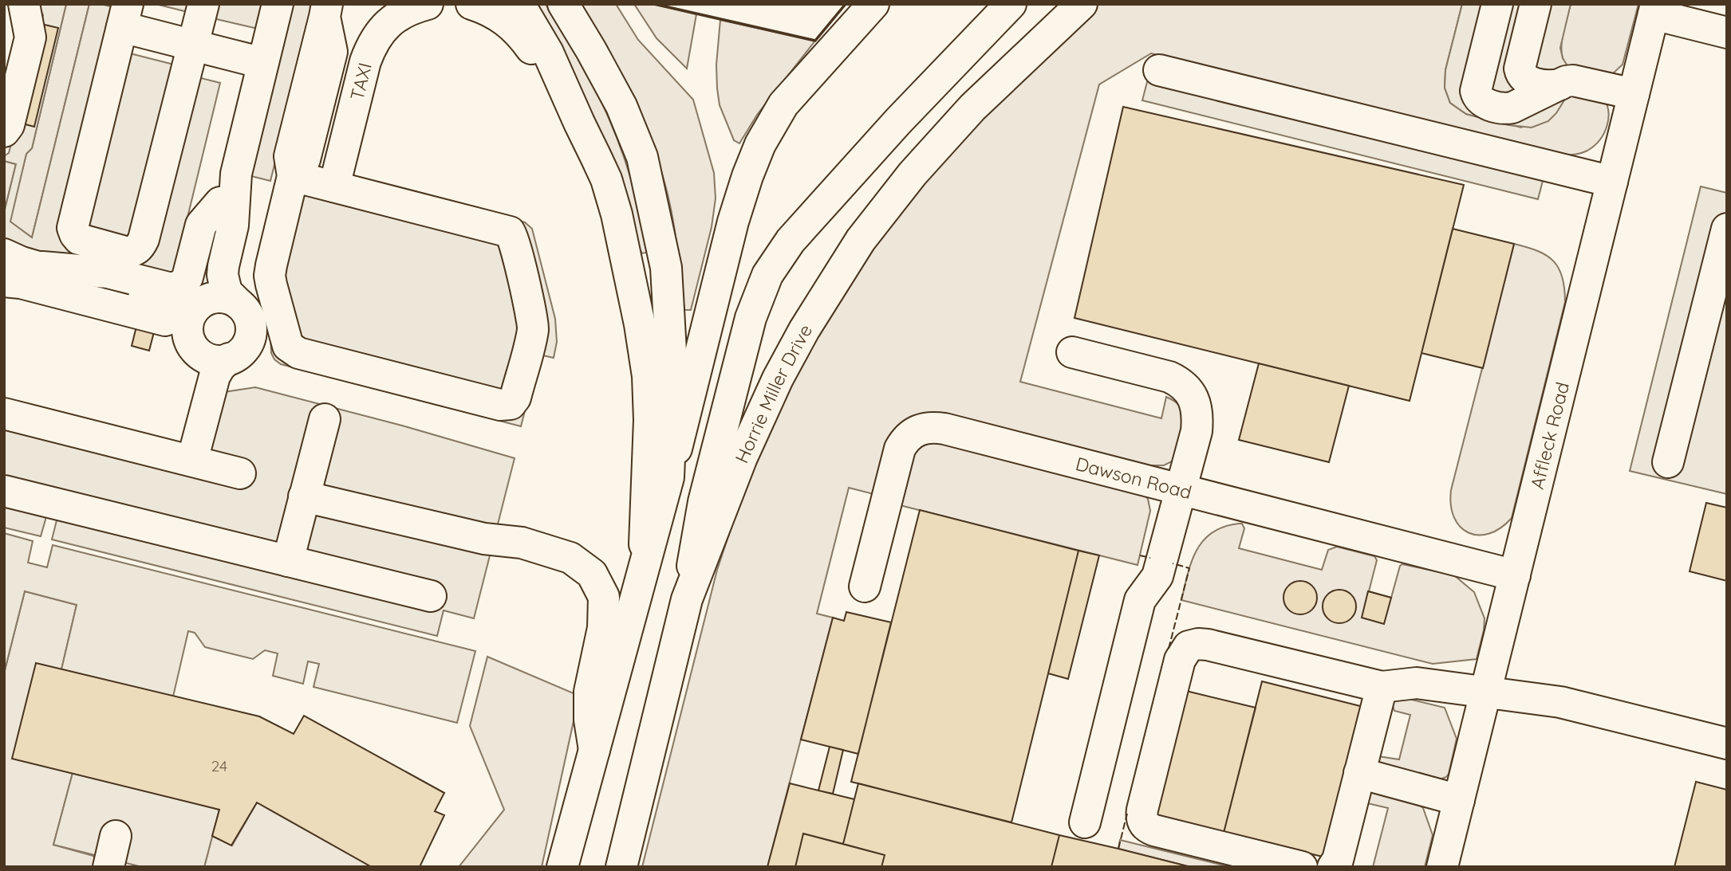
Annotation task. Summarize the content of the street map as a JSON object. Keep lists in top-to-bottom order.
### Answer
{
  "streets": {
    "street": [
      "TAXI",
      "Horrie Miller Drive",
      "Affleck Road",
      "Dawson Road"
    ]
  },
  "crossings": [
    ["Affleck Road", "Dawson Road"]
  ],
  "house_numbers": ["24"]
}
